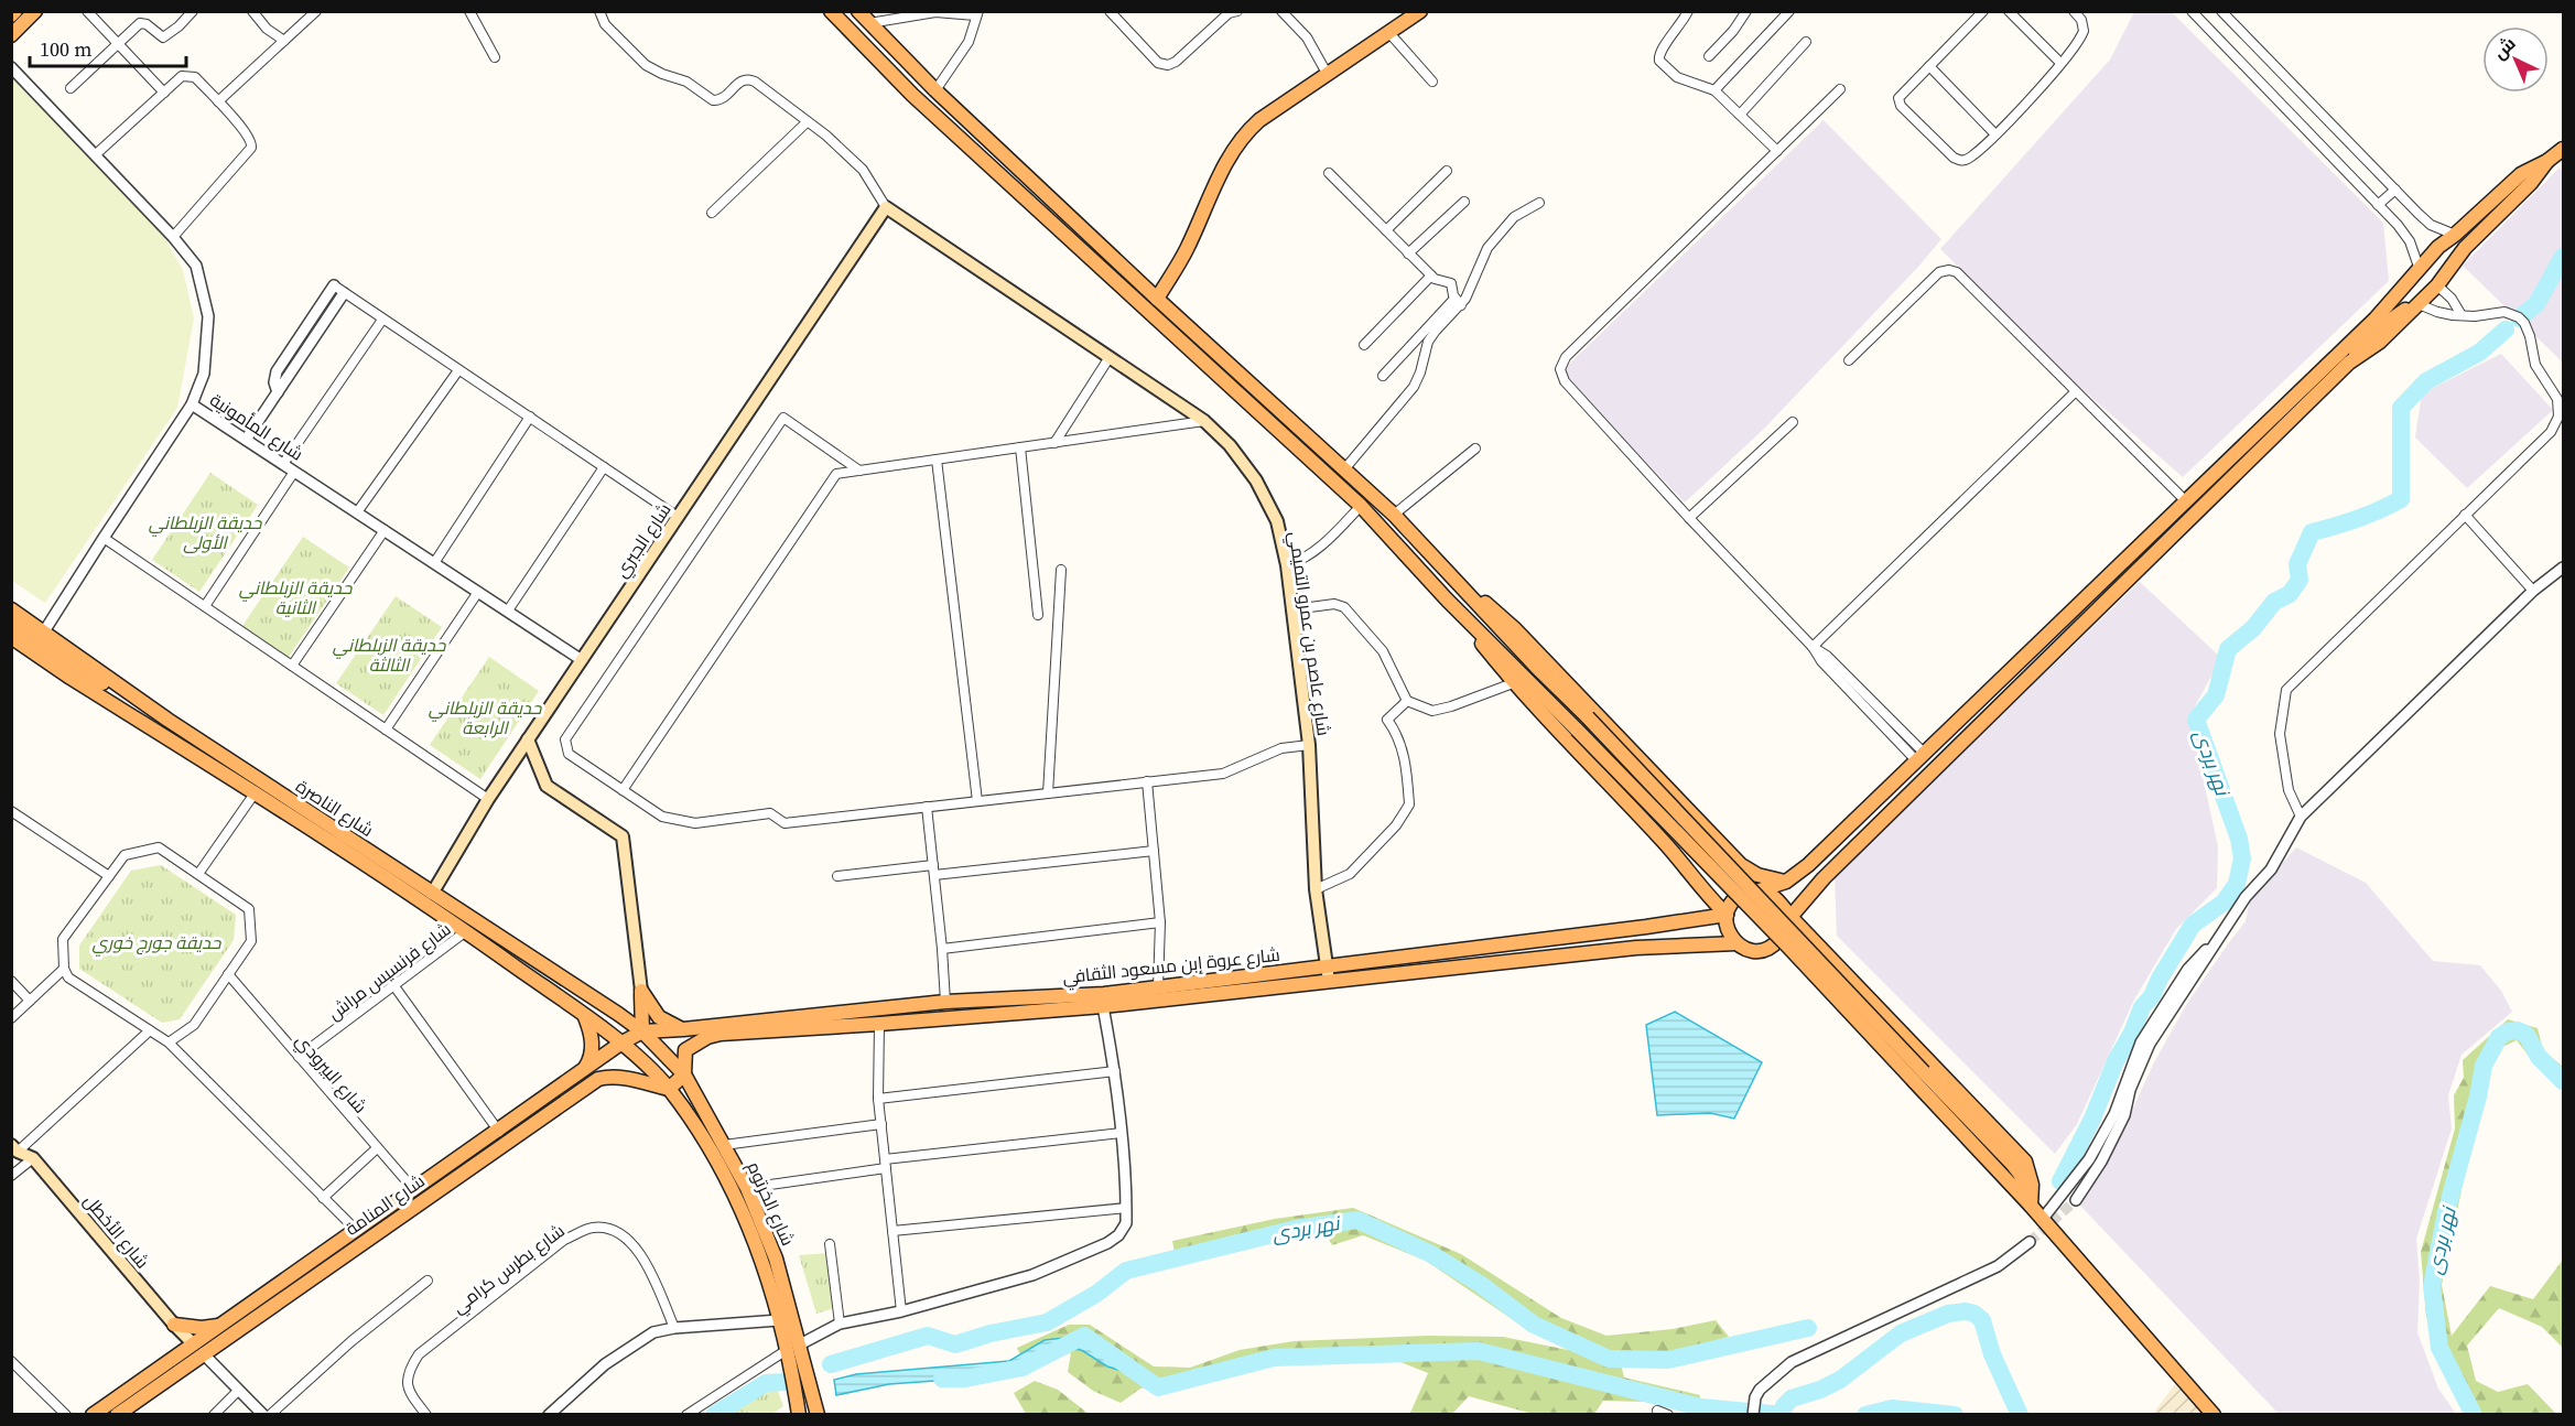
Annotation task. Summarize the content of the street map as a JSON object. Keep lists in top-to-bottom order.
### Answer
{
  "streets": {
    "main road": [
      "شارع الجبري",
      "شارع عاصم بن عمرو التميمي",
      "شارع الناصرة",
      "شارع عروة إبن مسعود الثقافي",
      "شارع الخرتوم",
      "شارع المنامة",
      "شارع الأخطل"
    ],
    "street": [
      "شارع المأمونية",
      "شارع فرنسيس مراش",
      "شارع البيرودي",
      "شارع بطرس كرامي"
    ]
  },
  "crossings": [
    ["شارع المأمونية", "شارع الجبري"],
    ["شارع الجبري", "شارع عاصم بن عمرو التميمي"],
    ["شارع الجبري", "شارع الناصرة"],
    ["شارع عاصم بن عمرو التميمي", "شارع عروة إبن مسعود الثقافي"],
    ["شارع الناصرة", "شارع عروة إبن مسعود الثقافي"],
    ["شارع الناصرة", "شارع فرنسيس مراش"],
    ["شارع الناصرة", "شارع الخرتوم"],
    ["شارع الناصرة", "شارع المنامة"],
    ["شارع عروة إبن مسعود الثقافي", "شارع الخرتوم"],
    ["شارع عروة إبن مسعود الثقافي", "شارع المنامة"],
    ["شارع فرنسيس مراش", "شارع البيرودي"],
    ["شارع البيرودي", "شارع المنامة"],
    ["شارع المنامة", "شارع الأخطل"]
  ],
  "water": ["نهر بردى"],
  "parks": [
    "حديقة الزبلطاني الأولى",
    "حديقة الزبلطاني الثانية",
    "حديقة الزبلطاني الثالثة",
    "حديقة الزبلطاني الرابعة",
    "حديقة جورج خوري"
  ],
  "scale_bar": "100 m",
  "north": "top left"
}
